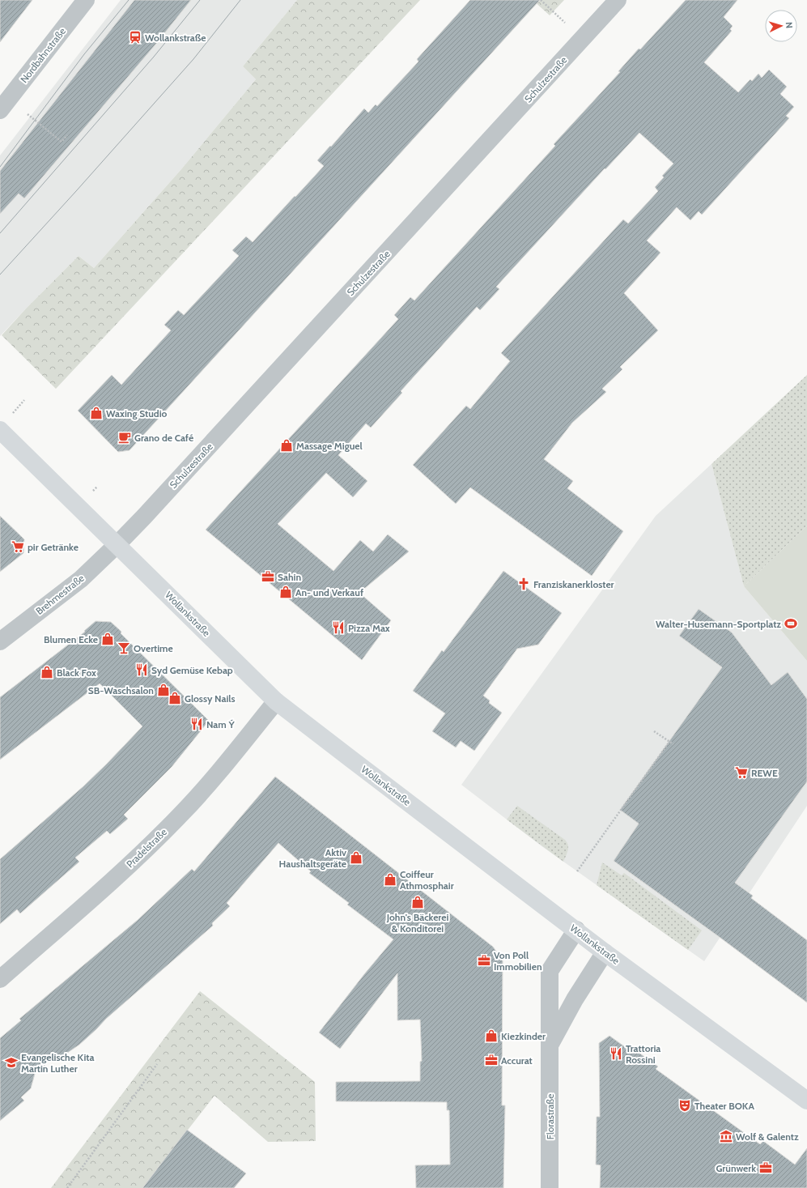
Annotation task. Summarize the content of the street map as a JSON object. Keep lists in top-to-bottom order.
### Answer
{
  "streets": {
    "main road": ["Wollankstraße"],
    "street": [
      "Nordbahnstraße",
      "Schulzestraße",
      "Brehmestraße",
      "Pradelstraße",
      "Florastraße"
    ]
  },
  "crossings": [
    ["Schulzestraße", "Brehmestraße"],
    ["Schulzestraße", "Wollankstraße"],
    ["Brehmestraße", "Wollankstraße"],
    ["Wollankstraße", "Pradelstraße"],
    ["Wollankstraße", "Florastraße"]
  ],
  "places": {
    "station": ["Wollankstraße"],
    "shop": [
      "Waxing Studio",
      "Massage Miguel",
      "An- und Verkauf",
      "Blumen Ecke",
      "Black Fox",
      "SB-Waschsalon",
      "Glossy Nails",
      "Aktiv Haushaltsgeräte",
      "Coiffeur Athmosphair",
      "John's Bäckerei & Konditorei",
      "Kiezkinder"
    ],
    "cafe": ["Grano de Café"],
    "supermarket": ["pir Getränke", "REWE"],
    "office": [
      "Sahin",
      "Von Poll Immobilien",
      "Accurat",
      "Grünwerk"
    ],
    "church": ["Franziskanerkloster"],
    "sports": ["Walter-Husemann-Sportplatz"],
    "restaurant": [
      "Pizza Max",
      "Syd Gemüse Kebap",
      "Nam Ý",
      "Trattoria Rossini"
    ],
    "bar": ["Overtime"],
    "school or university": ["Evangelische Kita Martin Luther"],
    "theatre": ["Theater BOKA"],
    "museum": ["Wolf & Galentz"]
  },
  "north": "right"
}
